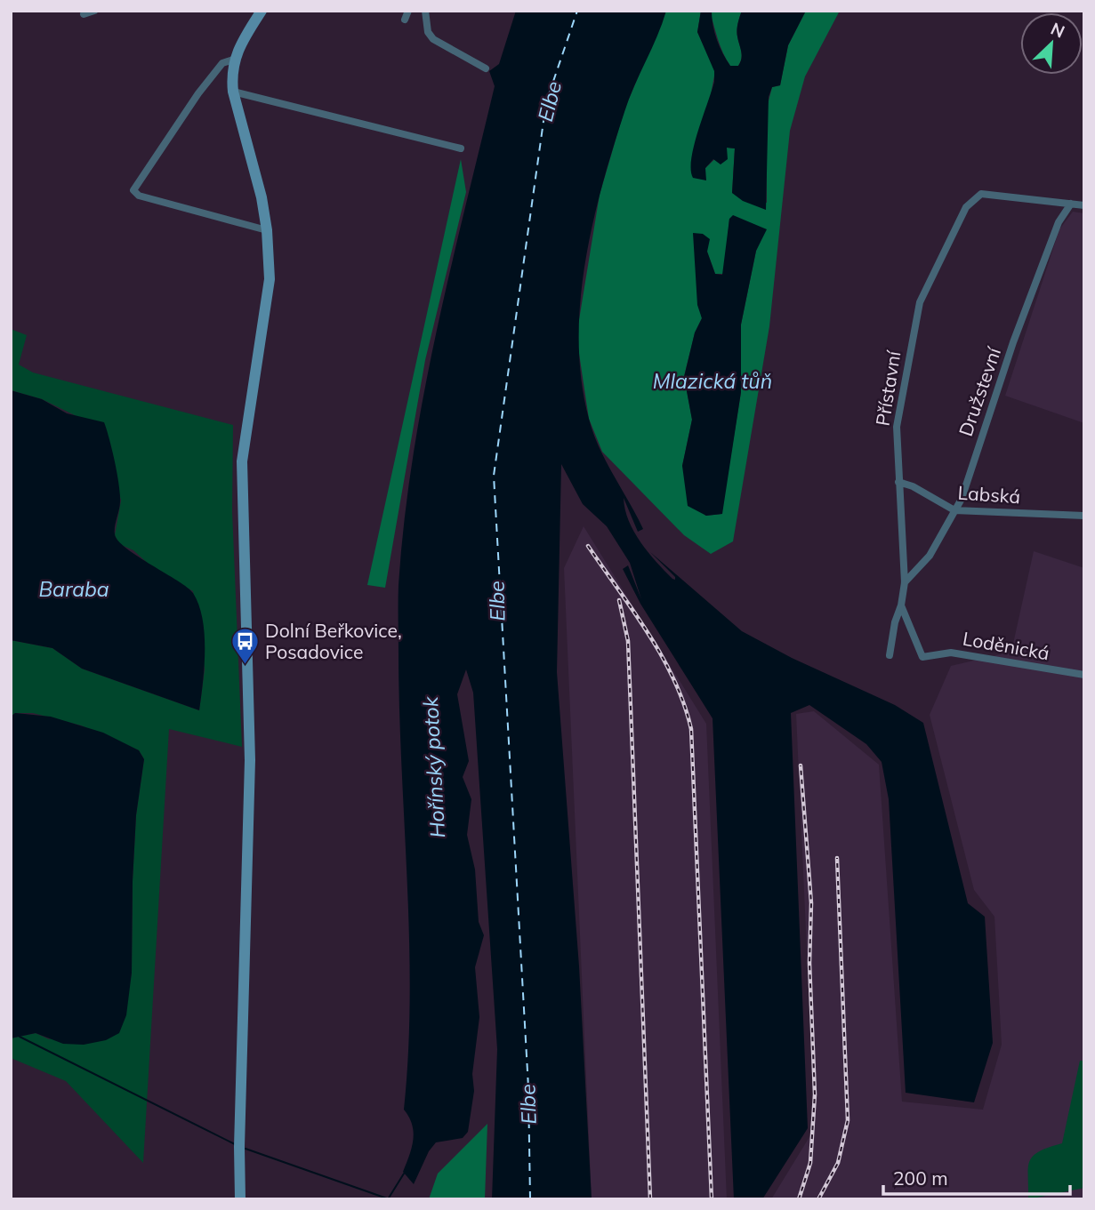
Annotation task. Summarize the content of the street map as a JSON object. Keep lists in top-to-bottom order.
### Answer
{
  "streets": {
    "street": [
      "Přístavní",
      "Družstevní",
      "Labská",
      "Loděnická"
    ]
  },
  "crossings": [
    ["Přístavní", "Družstevní"],
    ["Přístavní", "Labská"],
    ["Přístavní", "Loděnická"],
    ["Družstevní", "Labská"]
  ],
  "water": [
    "Elbe",
    "Mlazická tůň",
    "Baraba",
    "Hořínský potok"
  ],
  "places": {
    "bus stop": ["Dolní Beřkovice, Posadovice"]
  },
  "scale_bar": "200 m",
  "north": "top right"
}
